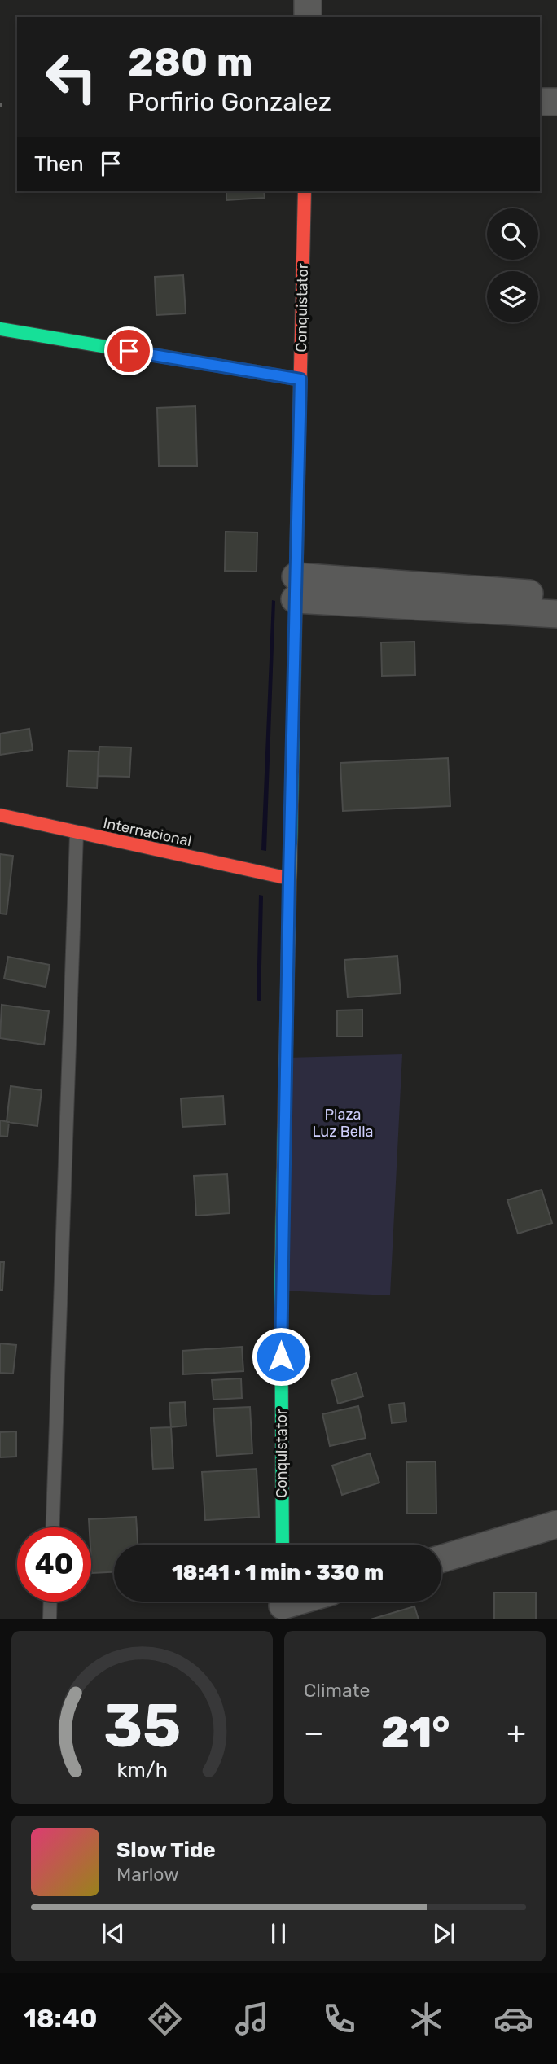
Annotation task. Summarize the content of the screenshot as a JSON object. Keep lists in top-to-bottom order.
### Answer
{
  "streets": {
    "street": ["Conquistator", "Internacional"]
  },
  "crossings": [
    ["Conquistator", "Internacional"]
  ],
  "parks": ["Plaza Luz Bella"],
  "page": {
    "turn": ["280 m", "Porfirio Gonzalez"],
    "then": "Then",
    "limit": "40",
    "trip": "18:41 · 1 min · 330 m",
    "tile": "Climate",
    "heat": ["−", "21°", "+"],
    "song": ["Slow Tide", "Marlow"],
    "tabs": "18:40",
    "gauge": ["35", "km/h"]
  }
}
